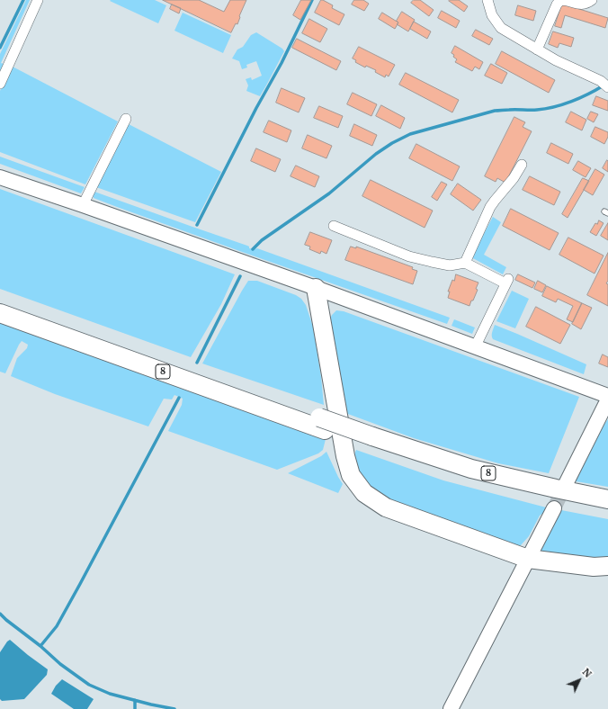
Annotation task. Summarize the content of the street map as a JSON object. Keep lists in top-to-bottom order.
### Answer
{
  "streets": {
    "highway": ["8"]
  },
  "north": "top right"
}
